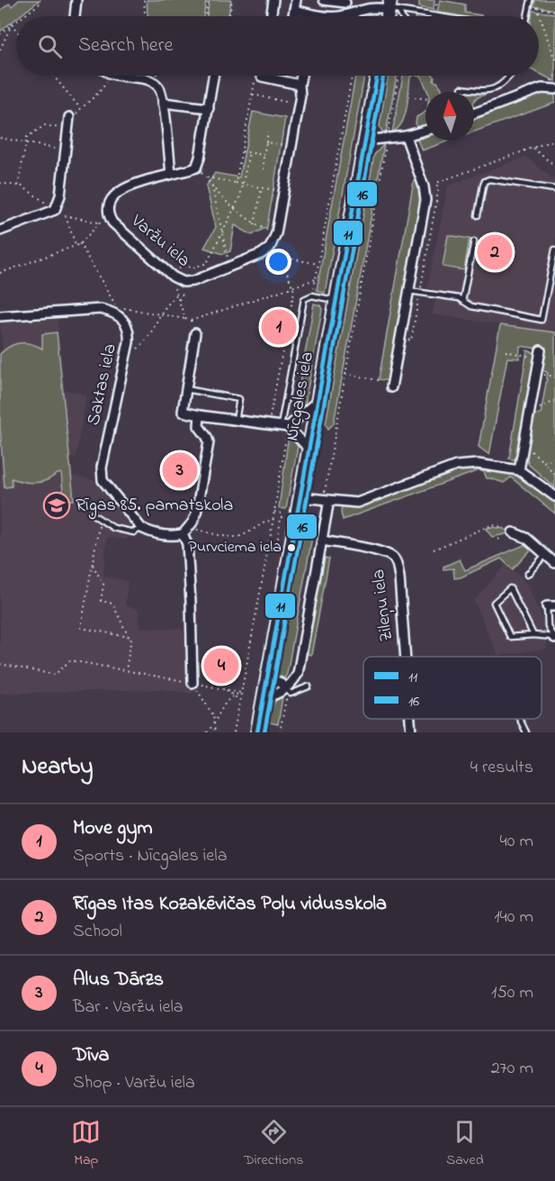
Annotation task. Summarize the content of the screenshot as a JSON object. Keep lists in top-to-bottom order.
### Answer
{
  "streets": {
    "street": [
      "Varžu iela",
      "Saktas iela",
      "Nīcgales iela",
      "Zileņu iela"
    ]
  },
  "places": {
    "school or university": ["Rīgas 85. pamatskola"],
    "other": ["Purvciema iela"]
  },
  "lines": ["transit line 11", "transit line 16"],
  "legend": ["11", "16"],
  "north": "top",
  "page": {
    "search": "Search here",
    "pins": [
      "2",
      "1",
      "3",
      "4"
    ],
    "heading": ["Nearby", "4 results"],
    "list": [
      {
        "mark": "1",
        "name": "Move gym",
        "note": "Sports · Nīcgales iela",
        "value": "40 m"
      },
      {
        "mark": "2",
        "name": "Rīgas Itas Kozakēvičas Poļu vidusskola",
        "note": "School",
        "value": "140 m"
      },
      {
        "mark": "3",
        "name": "Alus Dārzs",
        "note": "Bar · Varžu iela",
        "value": "150 m"
      },
      {
        "mark": "4",
        "name": "Dīva",
        "note": "Shop · Varžu iela",
        "value": "270 m"
      }
    ],
    "nav": ["Map", "Directions", "Saved"]
  }
}
